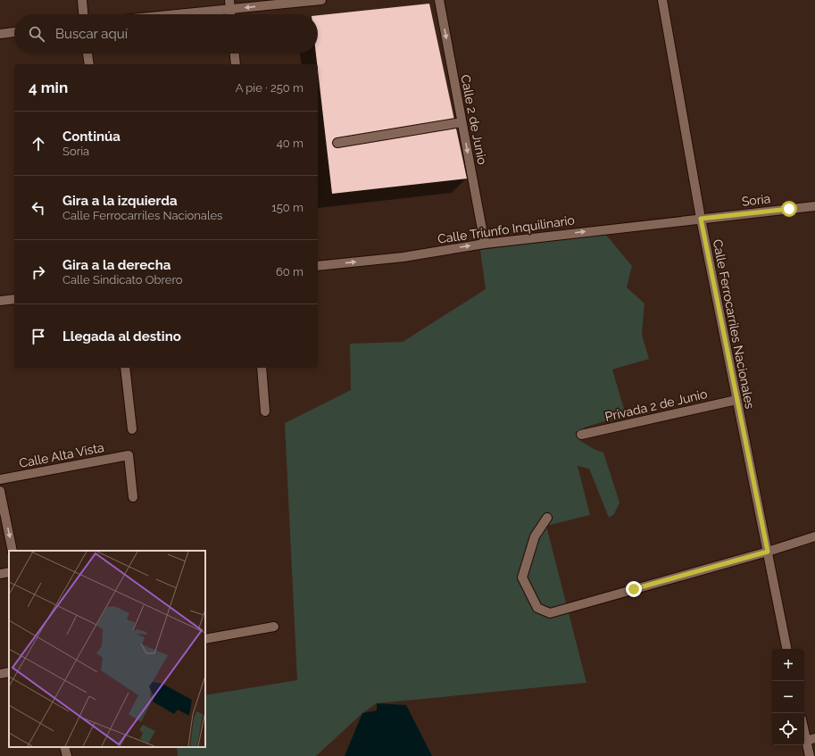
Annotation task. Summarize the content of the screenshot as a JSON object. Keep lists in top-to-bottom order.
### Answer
{
  "streets": {
    "street": [
      "Calle 2 de Junio",
      "Soria",
      "Calle Triunfo Inquilinario",
      "Calle Ferrocarriles Nacionales",
      "Privada 2 de Junio",
      "Calle Alta Vista"
    ]
  },
  "crossings": [
    ["Calle 2 de Junio", "Calle Triunfo Inquilinario"],
    ["Soria", "Calle Triunfo Inquilinario"],
    ["Soria", "Calle Ferrocarriles Nacionales"],
    ["Calle Triunfo Inquilinario", "Calle Ferrocarriles Nacionales"],
    ["Calle Ferrocarriles Nacionales", "Privada 2 de Junio"]
  ],
  "one_way": ["Calle 2 de Junio", "Calle Triunfo Inquilinario"],
  "page": {
    "search": "Buscar aquí",
    "heading": ["4 min", "A pie · 250 m"],
    "list": [
      ["Continúa", "Soria", "40 m"],
      ["Gira a la izquierda", "Calle Ferrocarriles Nacionales", "150 m"],
      ["Gira a la derecha", "Calle Sindicato Obrero", "60 m"],
      "Llegada al destino"
    ],
    "map_buttons": ["+", "−"]
  }
}
